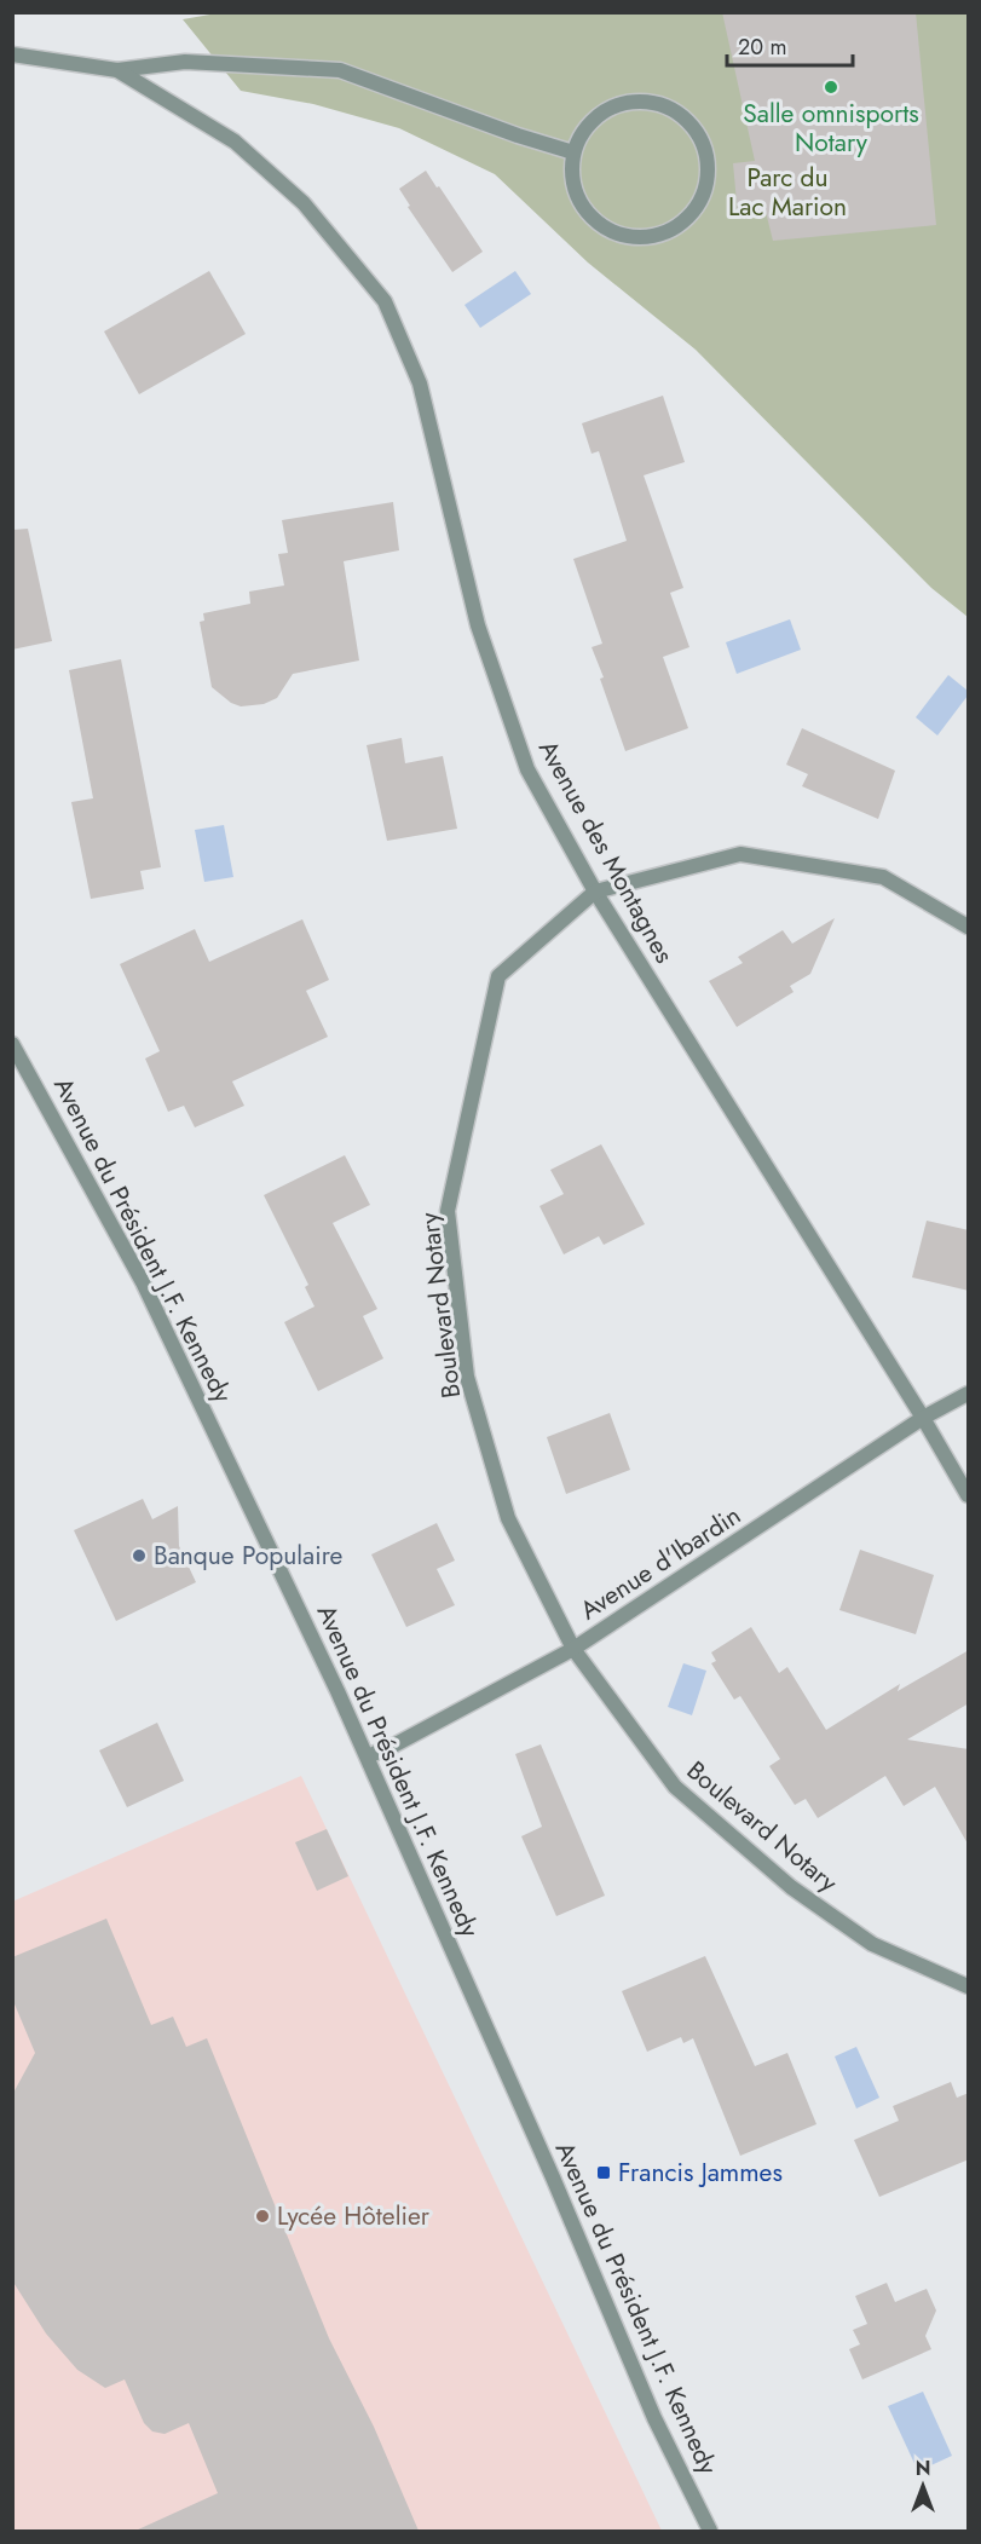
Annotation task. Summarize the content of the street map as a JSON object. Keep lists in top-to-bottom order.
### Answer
{
  "streets": {
    "street": [
      "Avenue des Montagnes",
      "Avenue du Président J.F. Kennedy",
      "Boulevard Notary",
      "Avenue d'Ibardin"
    ]
  },
  "crossings": [
    ["Avenue des Montagnes", "Boulevard Notary"],
    ["Avenue des Montagnes", "Avenue d'Ibardin"],
    ["Avenue du Président J.F. Kennedy", "Avenue d'Ibardin"],
    ["Boulevard Notary", "Avenue d'Ibardin"]
  ],
  "parks": ["Parc du Lac Marion"],
  "places": {
    "other": ["Salle omnisports Notary", "Banque Populaire", "Lycée Hôtelier"],
    "transit": ["Francis Jammes"]
  },
  "scale_bar": "20 m",
  "north": "top"
}
